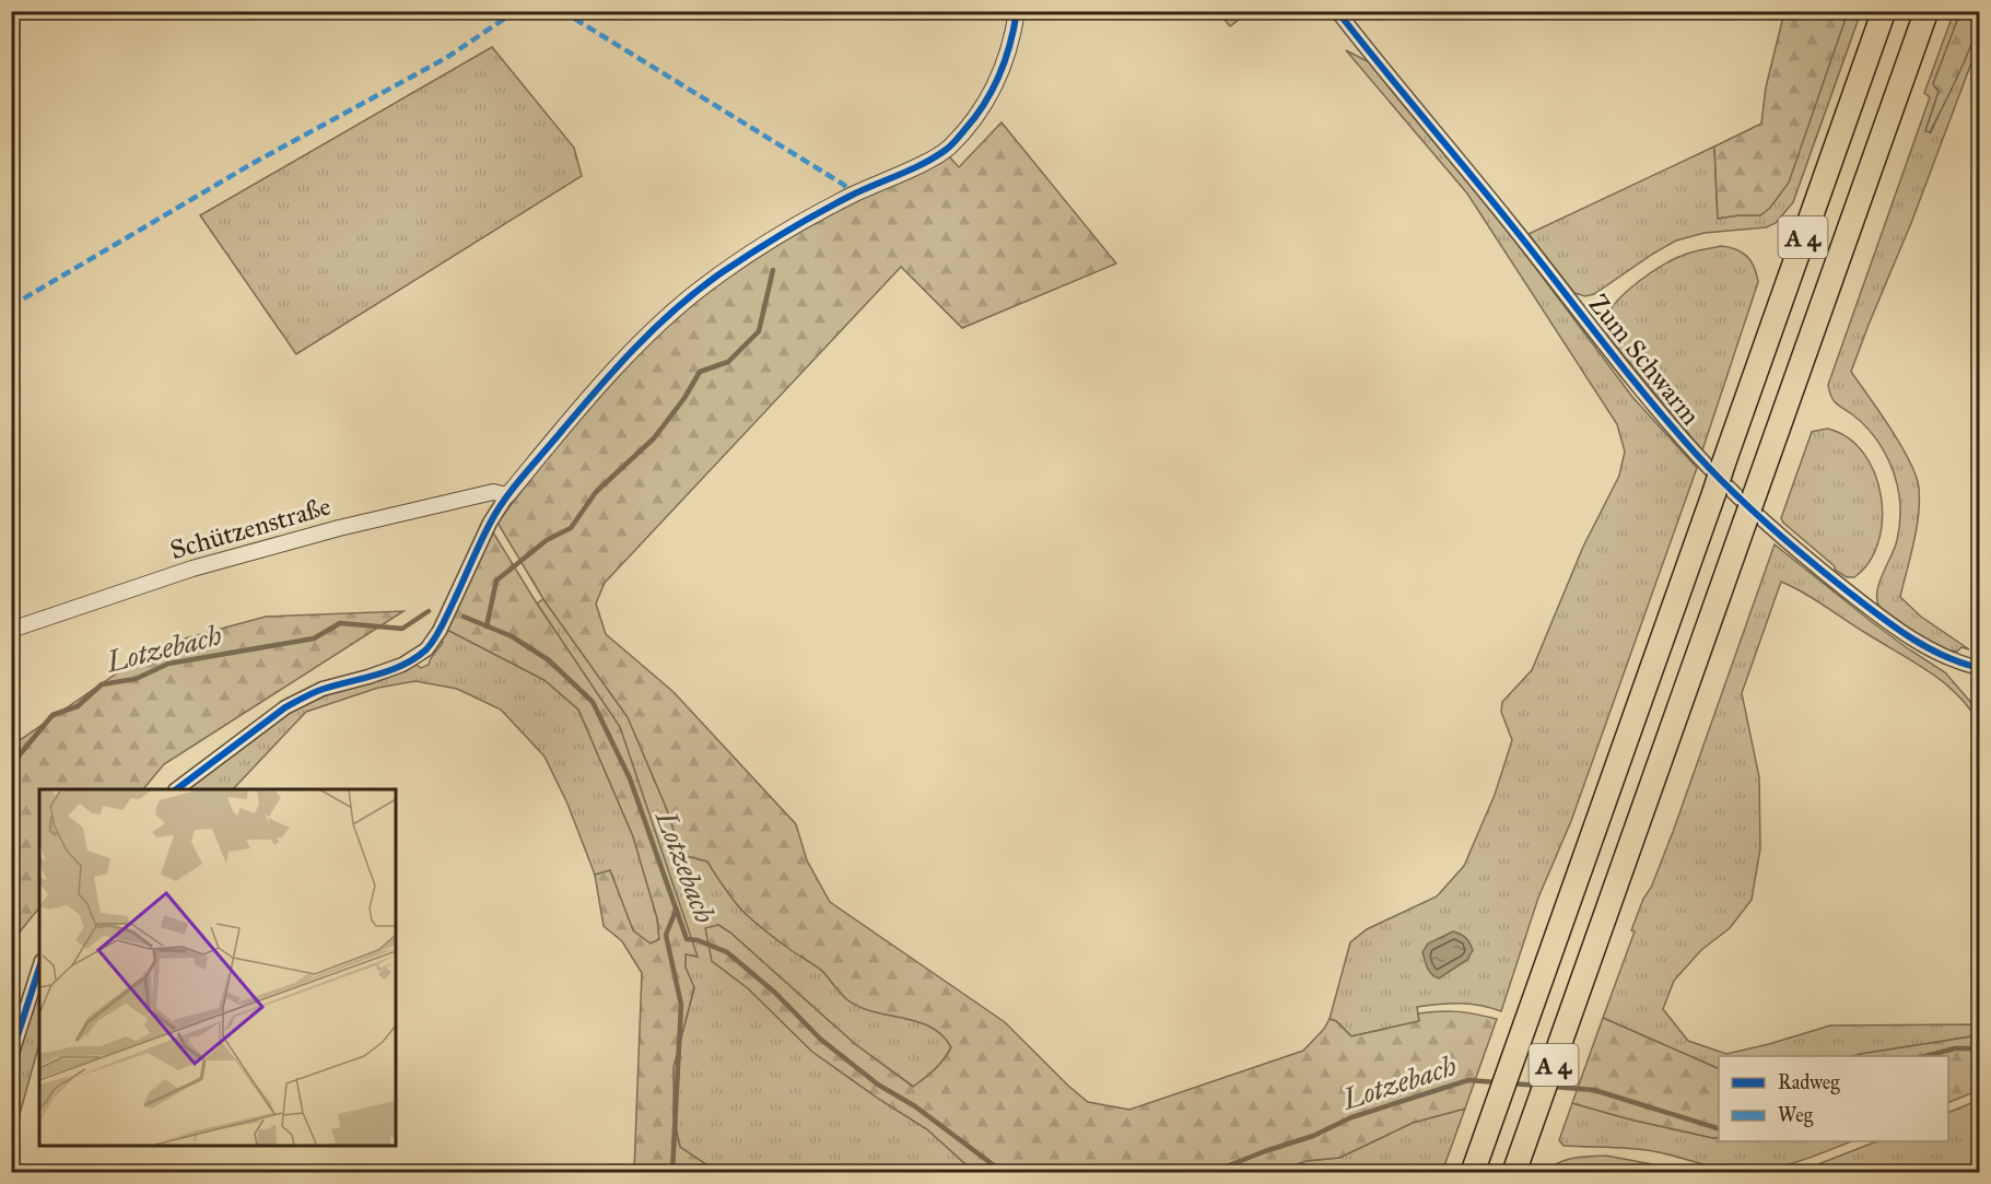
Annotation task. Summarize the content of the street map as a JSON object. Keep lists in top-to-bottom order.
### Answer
{
  "streets": {
    "highway": ["A 4"],
    "street": ["Zum Schwarm", "Schützenstraße"]
  },
  "water": ["Lotzebach"],
  "legend": ["Radweg", "Weg"]
}
